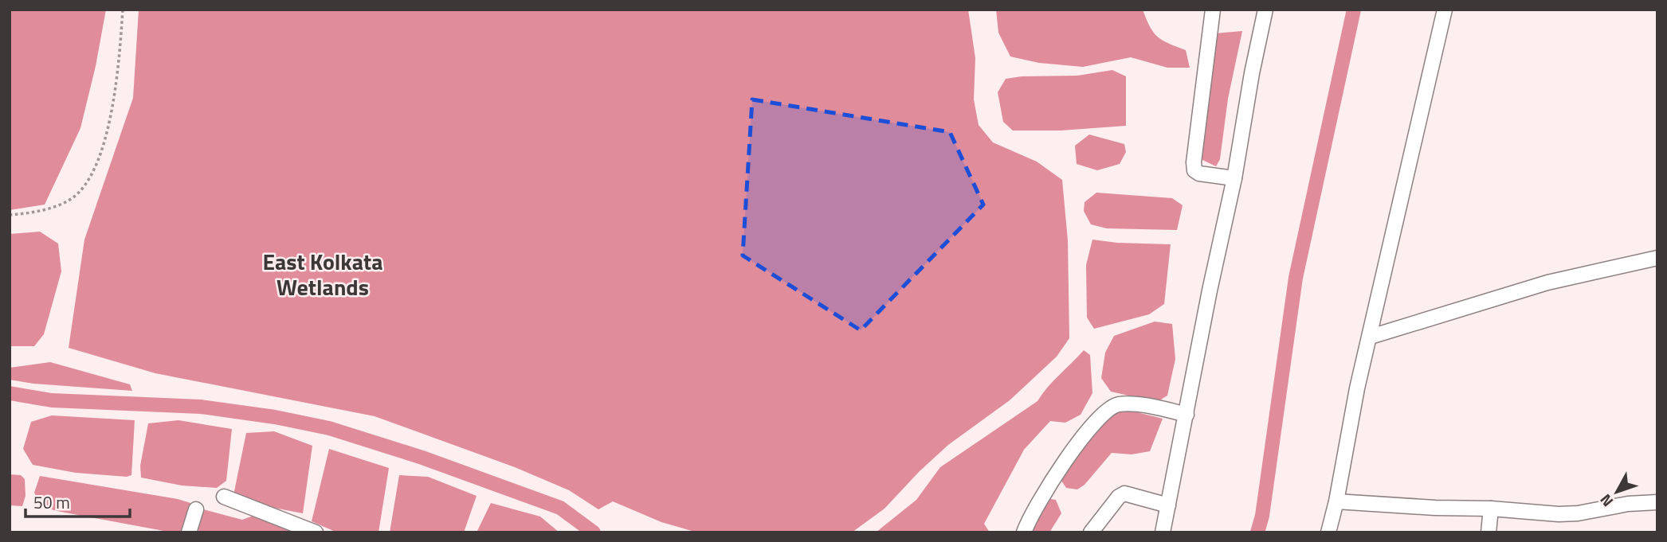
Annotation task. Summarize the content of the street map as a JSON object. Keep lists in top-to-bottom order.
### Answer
{
  "districts": ["East Kolkata Wetlands"],
  "scale_bar": "50 m",
  "north": "bottom left"
}
